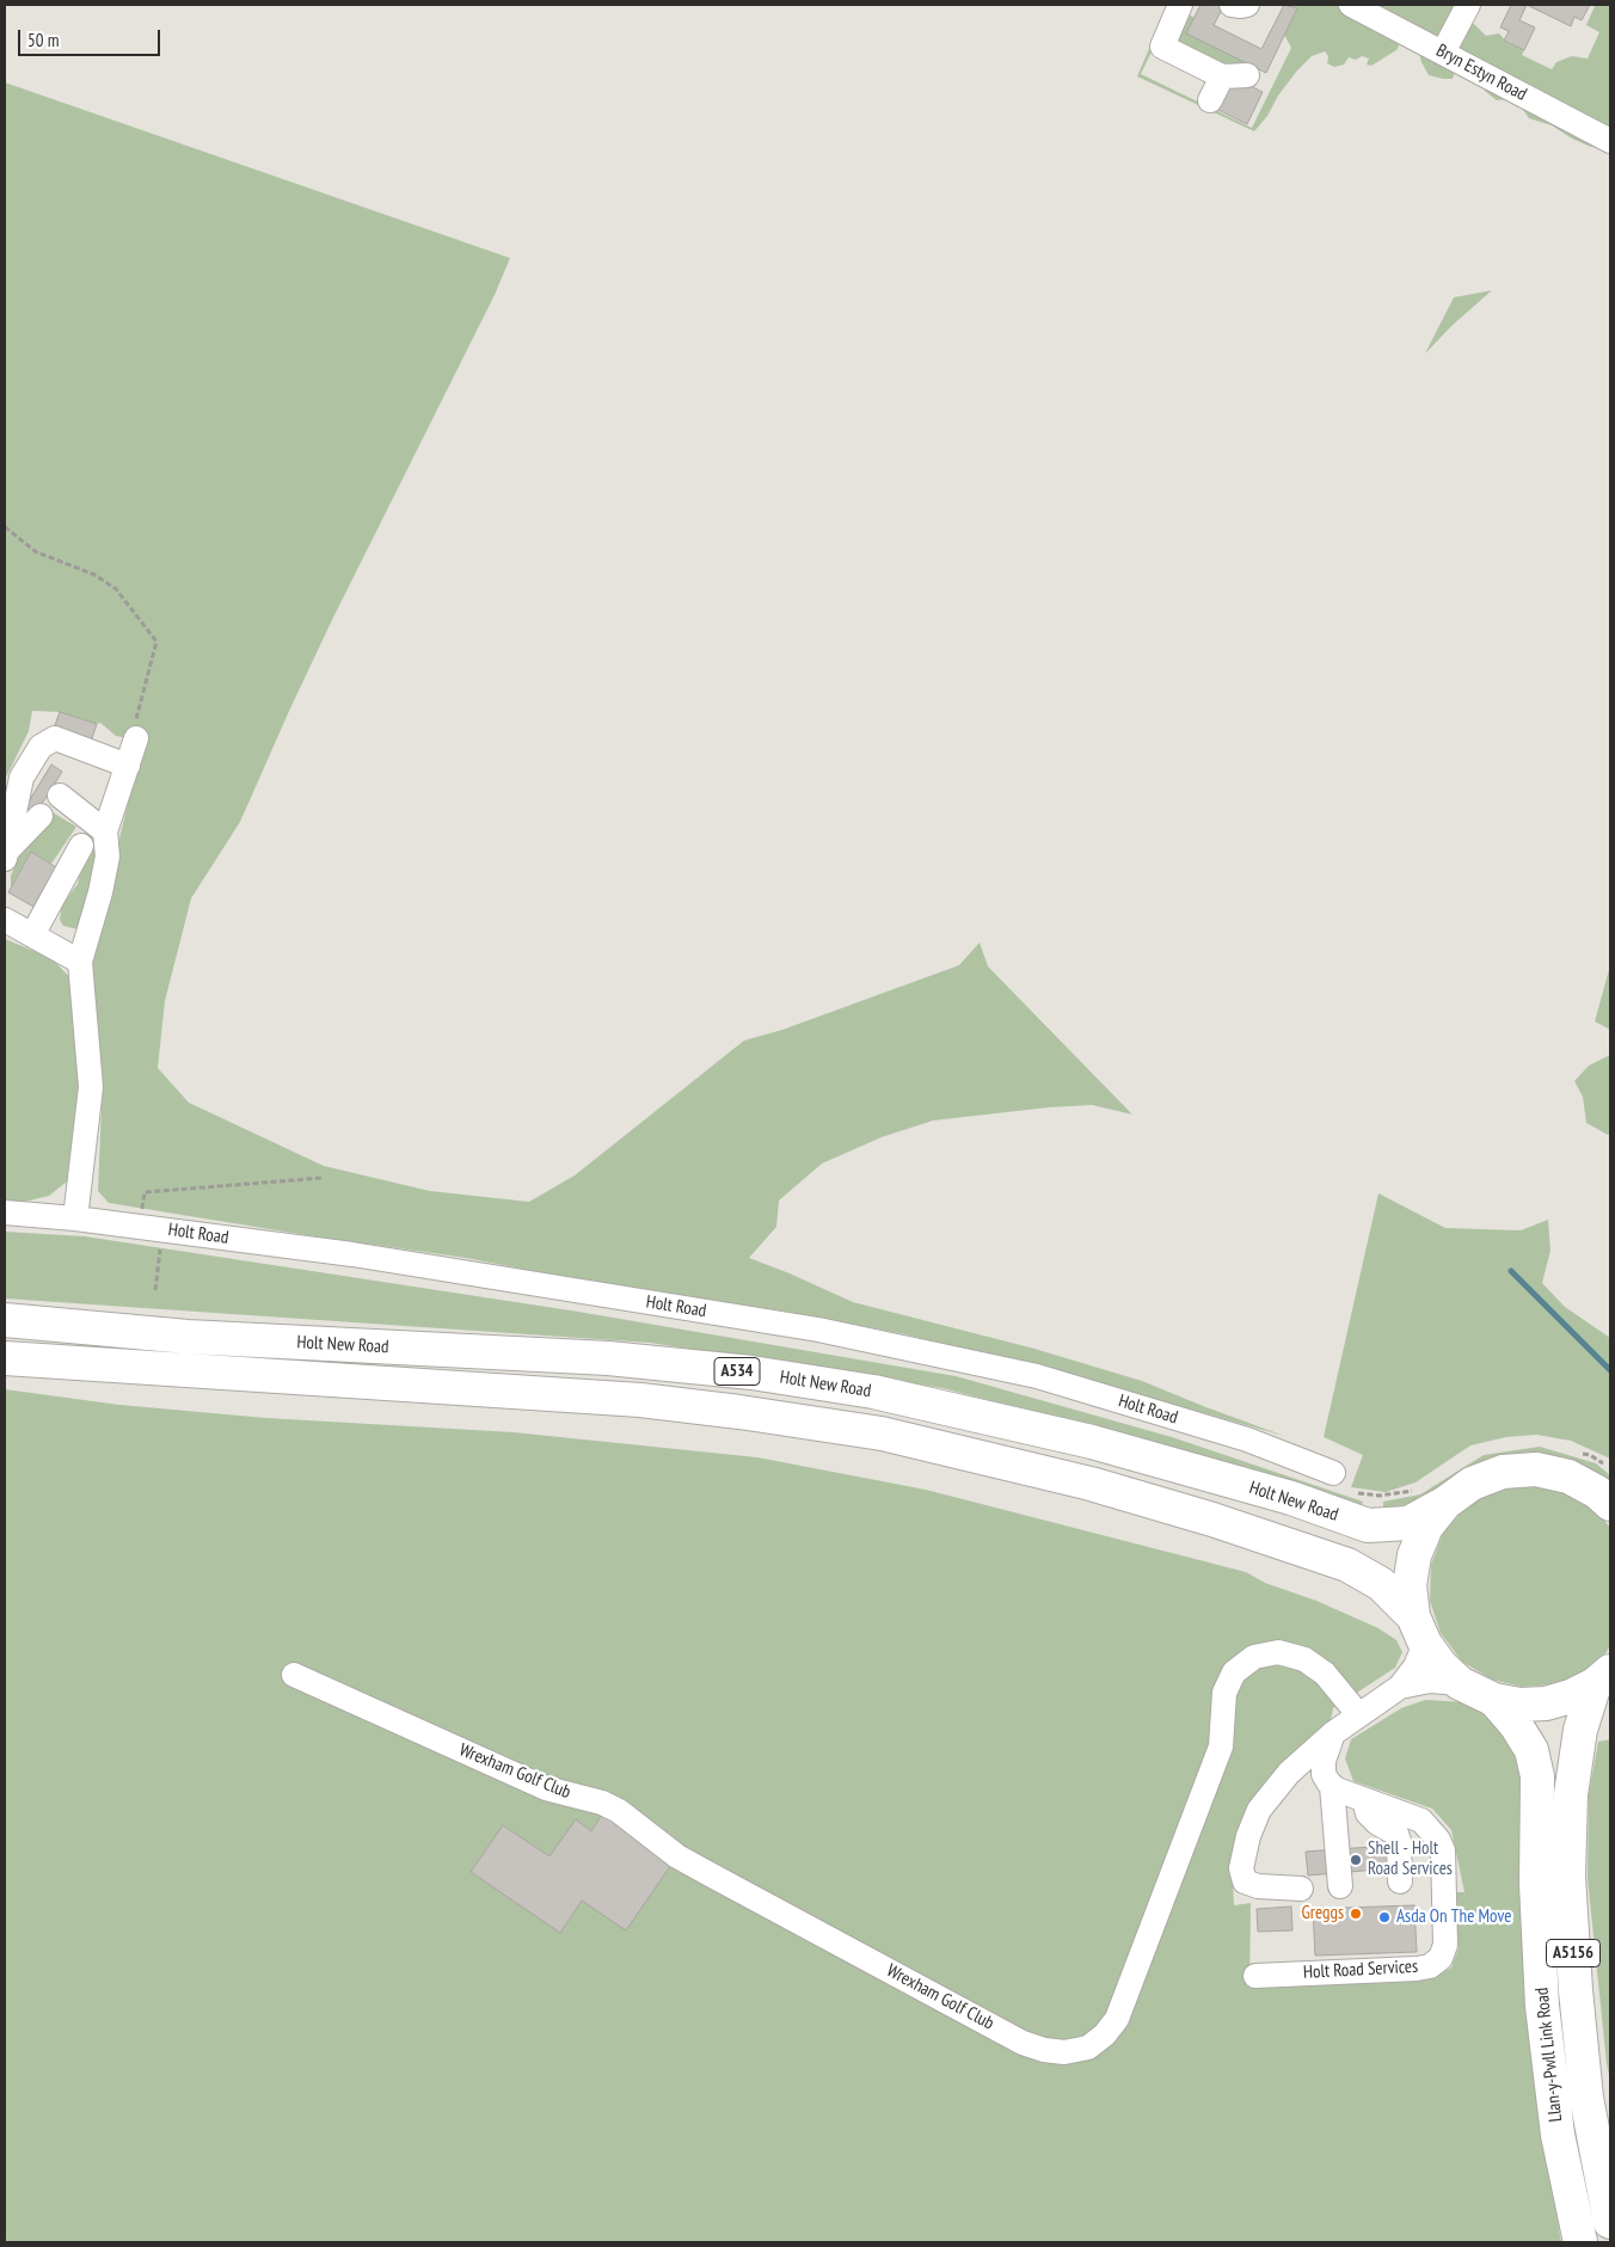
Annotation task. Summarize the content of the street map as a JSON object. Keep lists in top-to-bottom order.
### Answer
{
  "streets": {
    "highway": [
      "Holt New Road",
      "A534",
      "A5156",
      "Llan-y-Pwll Link Road"
    ],
    "street": [
      "Bryn Estyn Road",
      "Holt Road",
      "Wrexham Golf Club",
      "Holt Road Services"
    ]
  },
  "crossings": [
    ["Holt New Road", "Llan-y-Pwll Link Road"]
  ],
  "places": ["Shell - Holt Road Services", "Greggs", "Asda On The Move"],
  "scale_bar": "50 m"
}
